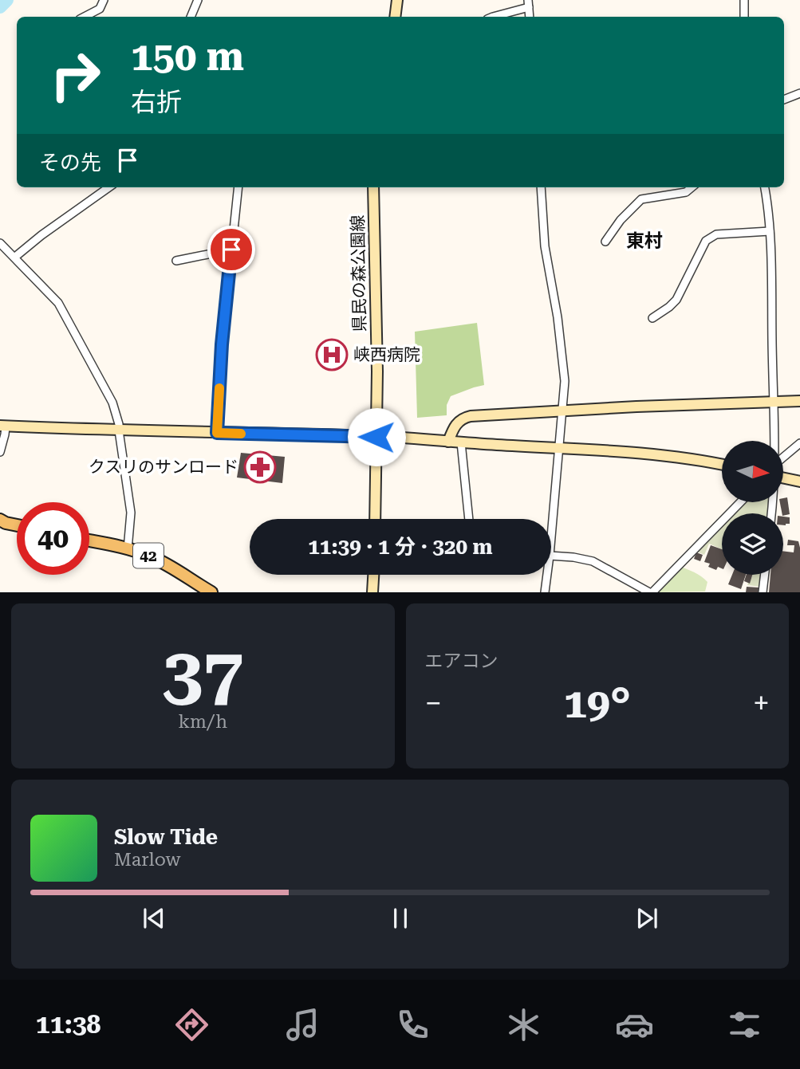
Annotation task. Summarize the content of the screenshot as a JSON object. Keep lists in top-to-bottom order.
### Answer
{
  "streets": {
    "main road": ["42"],
    "street": ["県民の森公園線"]
  },
  "districts": ["東村"],
  "places": {
    "hospital": ["峡西病院"],
    "pharmacy": ["クスリのサンロード"]
  },
  "north": "right",
  "page": {
    "turn": ["150 m", "右折"],
    "then": "その先",
    "limit": "40",
    "trip": "11:39 · 1 分 · 320 m",
    "tile": [
      ["37", "km/h"],
      "エアコン"
    ],
    "heat": ["−", "19°", "+"],
    "song": ["Slow Tide", "Marlow"],
    "tabs": "11:38"
  }
}
